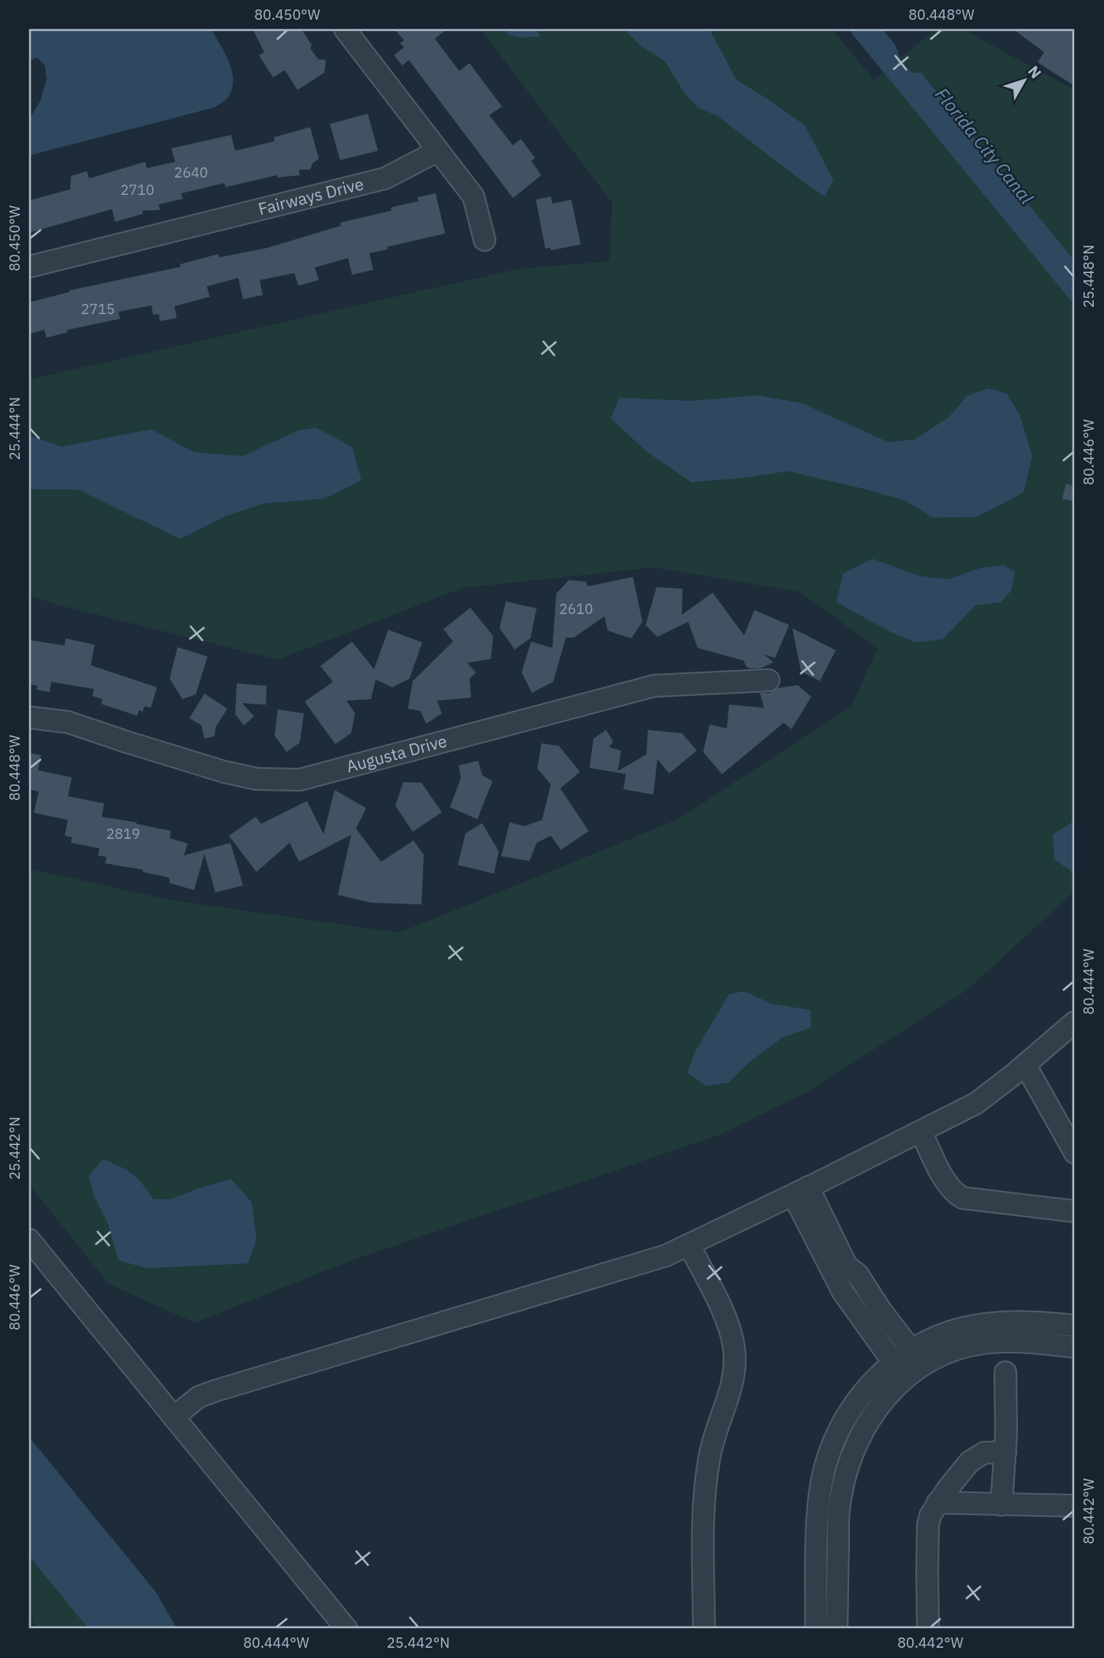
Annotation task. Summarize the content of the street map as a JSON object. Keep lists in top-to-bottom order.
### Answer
{
  "streets": {
    "street": ["Fairways Drive", "Augusta Drive"]
  },
  "water": ["Florida City Canal"],
  "house_numbers": [
    "2640",
    "2710",
    "2715",
    "2610",
    "2819"
  ],
  "north": "top right",
  "coordinates": [
    "80.450°W",
    "80.448°W",
    "25.448°N",
    "25.444°N",
    "80.446°W",
    "80.444°W",
    "25.442°N",
    "80.442°W"
  ]
}
